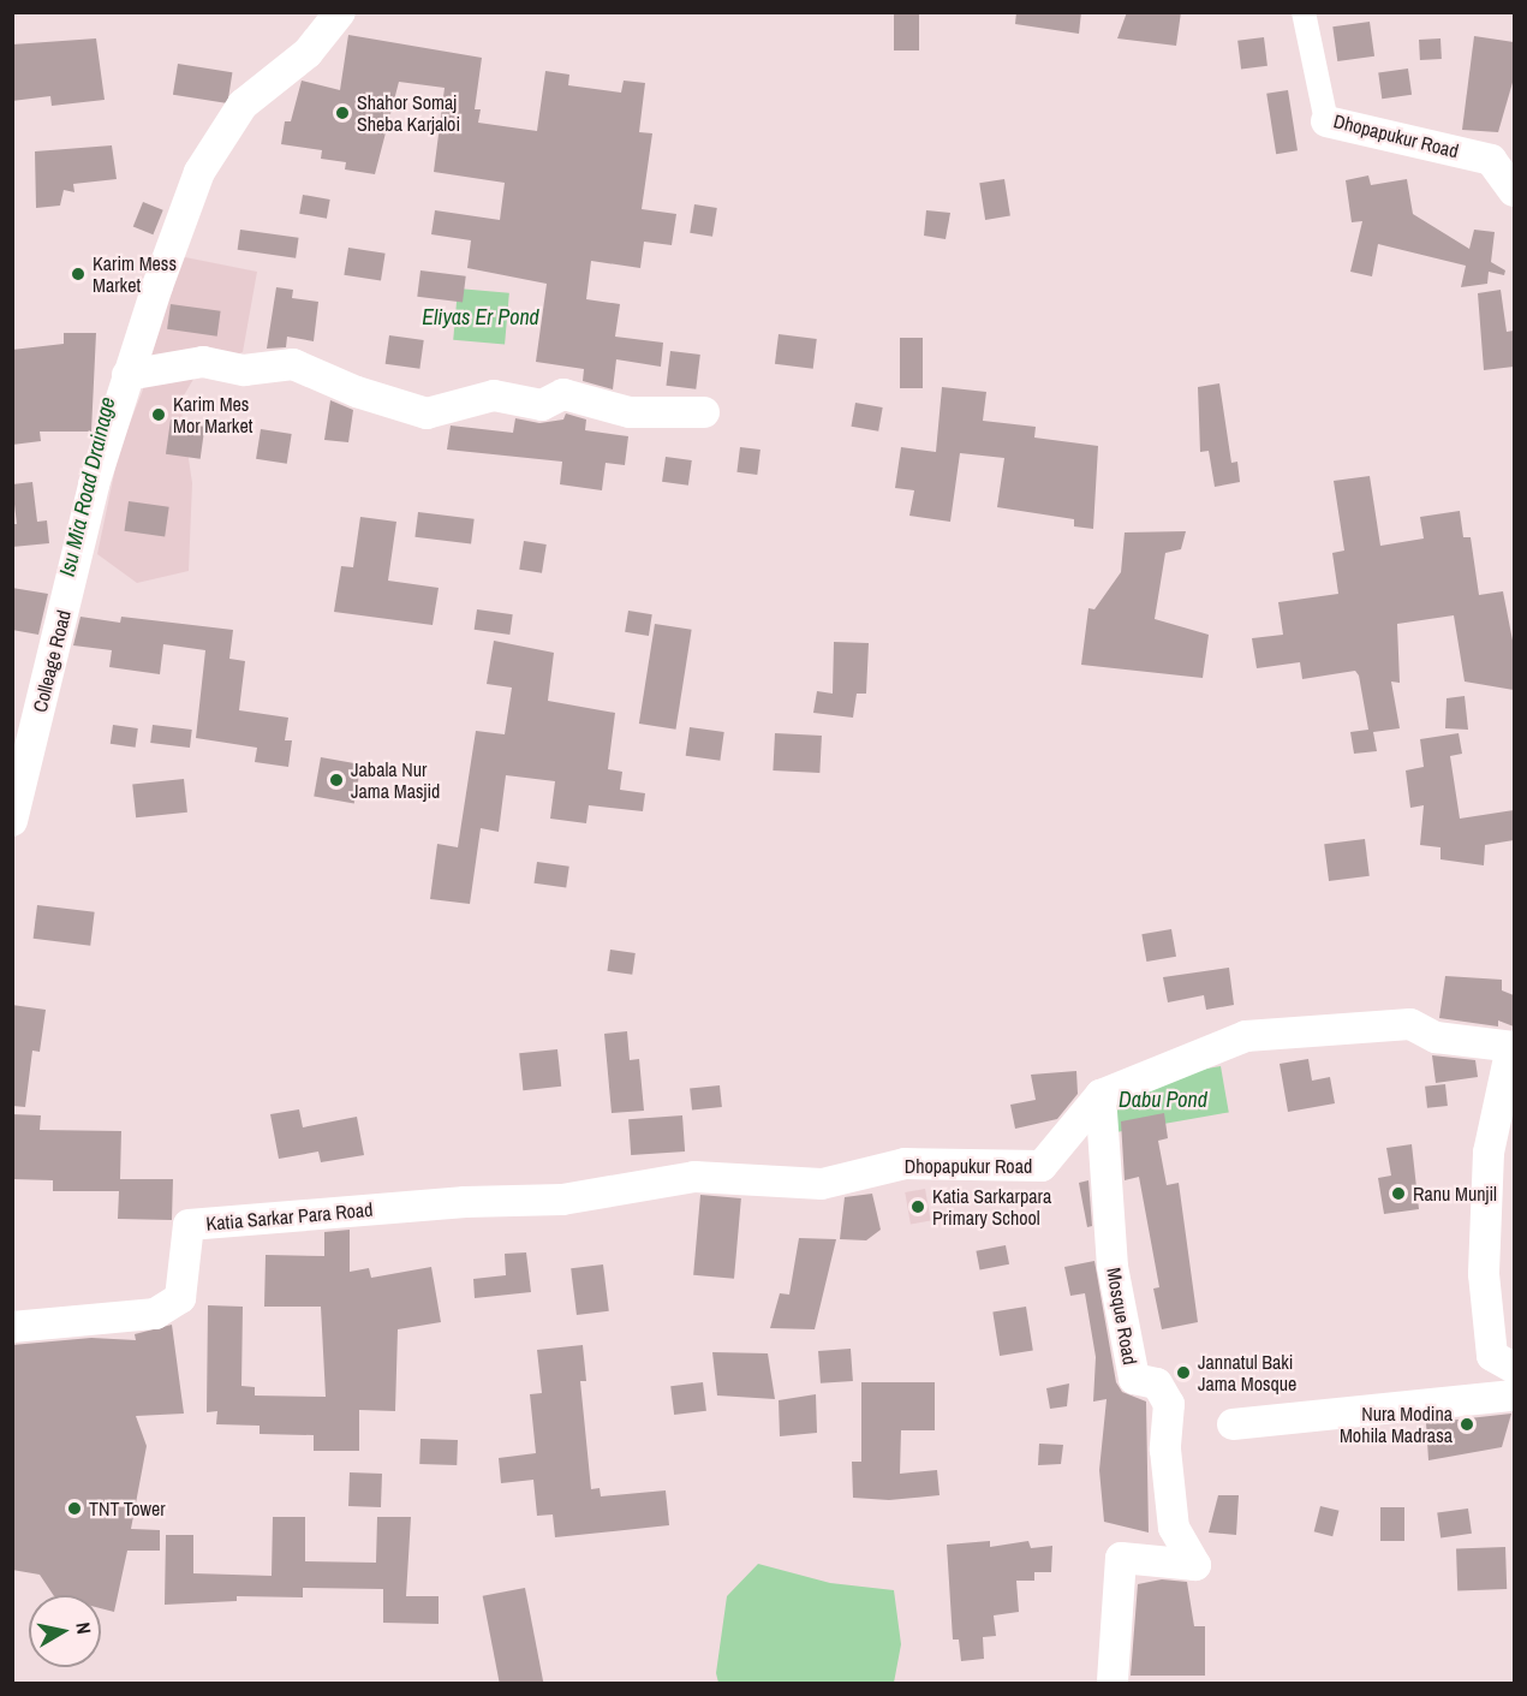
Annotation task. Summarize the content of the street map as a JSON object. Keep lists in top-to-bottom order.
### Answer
{
  "streets": {
    "street": [
      "Dhopapukur Road",
      "Colleage Road",
      "Katia Sarkar Para Road",
      "Mosque Road"
    ]
  },
  "crossings": [
    ["Dhopapukur Road", "Katia Sarkar Para Road"],
    ["Dhopapukur Road", "Mosque Road"]
  ],
  "water": ["Eliyas Er Pond", "Isu Mia Road Drainage", "Dabu Pond"],
  "places": [
    "Shahor Somaj Sheba Karjaloi",
    "Karim Mess Market",
    "Karim Mes Mor Market",
    "Jabala Nur Jama Masjid",
    "Ranu Munjil",
    "Katia Sarkarpara Primary School",
    "Jannatul Baki Jama Mosque",
    "Nura Modina Mohila Madrasa",
    "TNT Tower"
  ],
  "north": "right"
}
